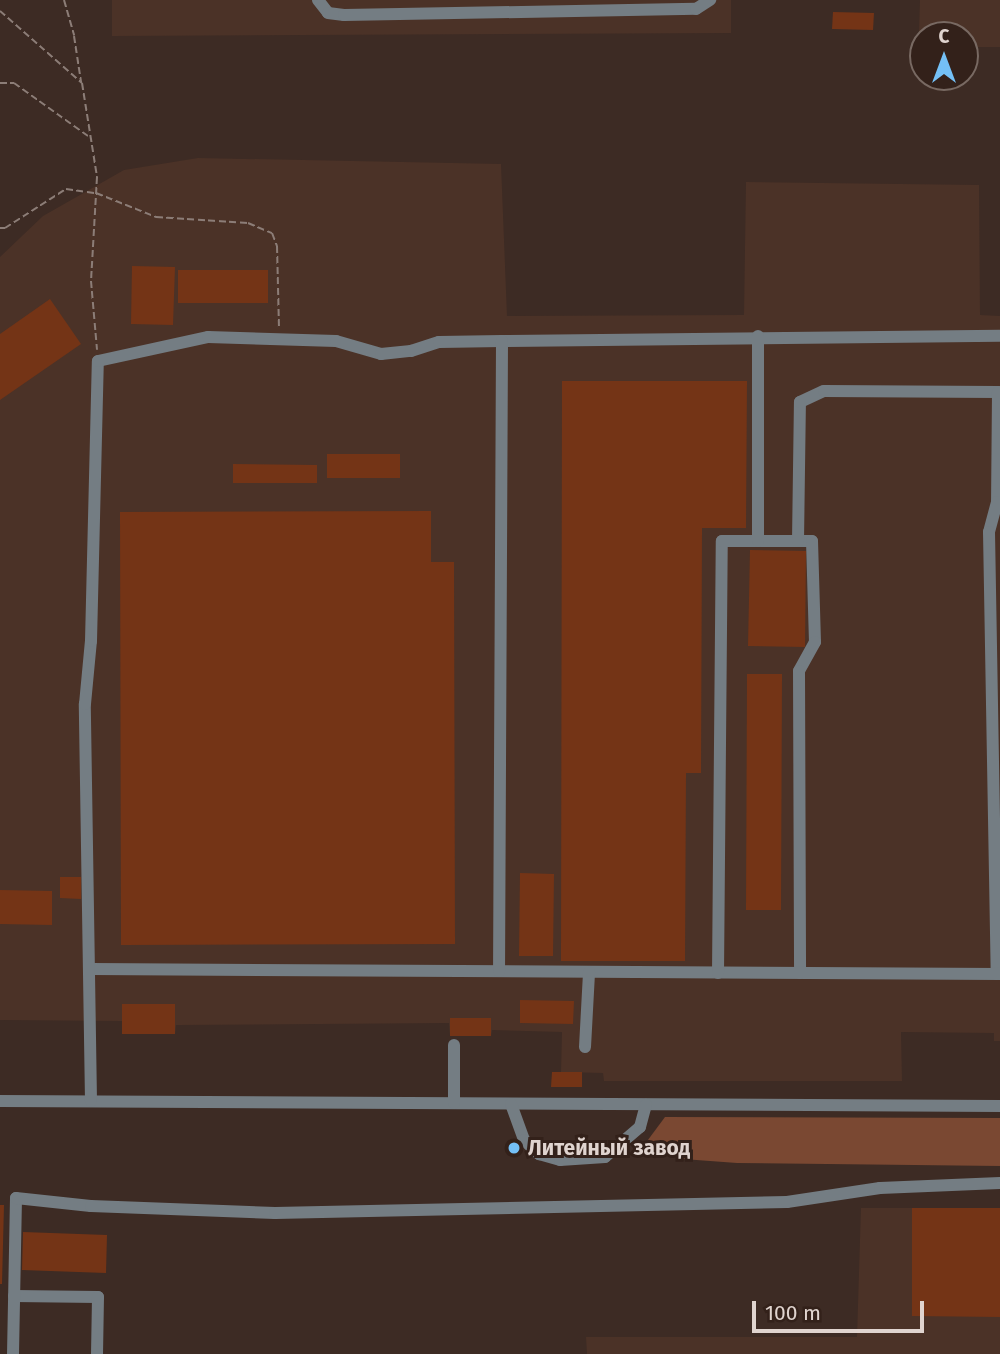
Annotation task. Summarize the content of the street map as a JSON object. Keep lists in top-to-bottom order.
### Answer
{
  "places": ["Литейный завод"],
  "scale_bar": "100 m",
  "north": "top"
}
